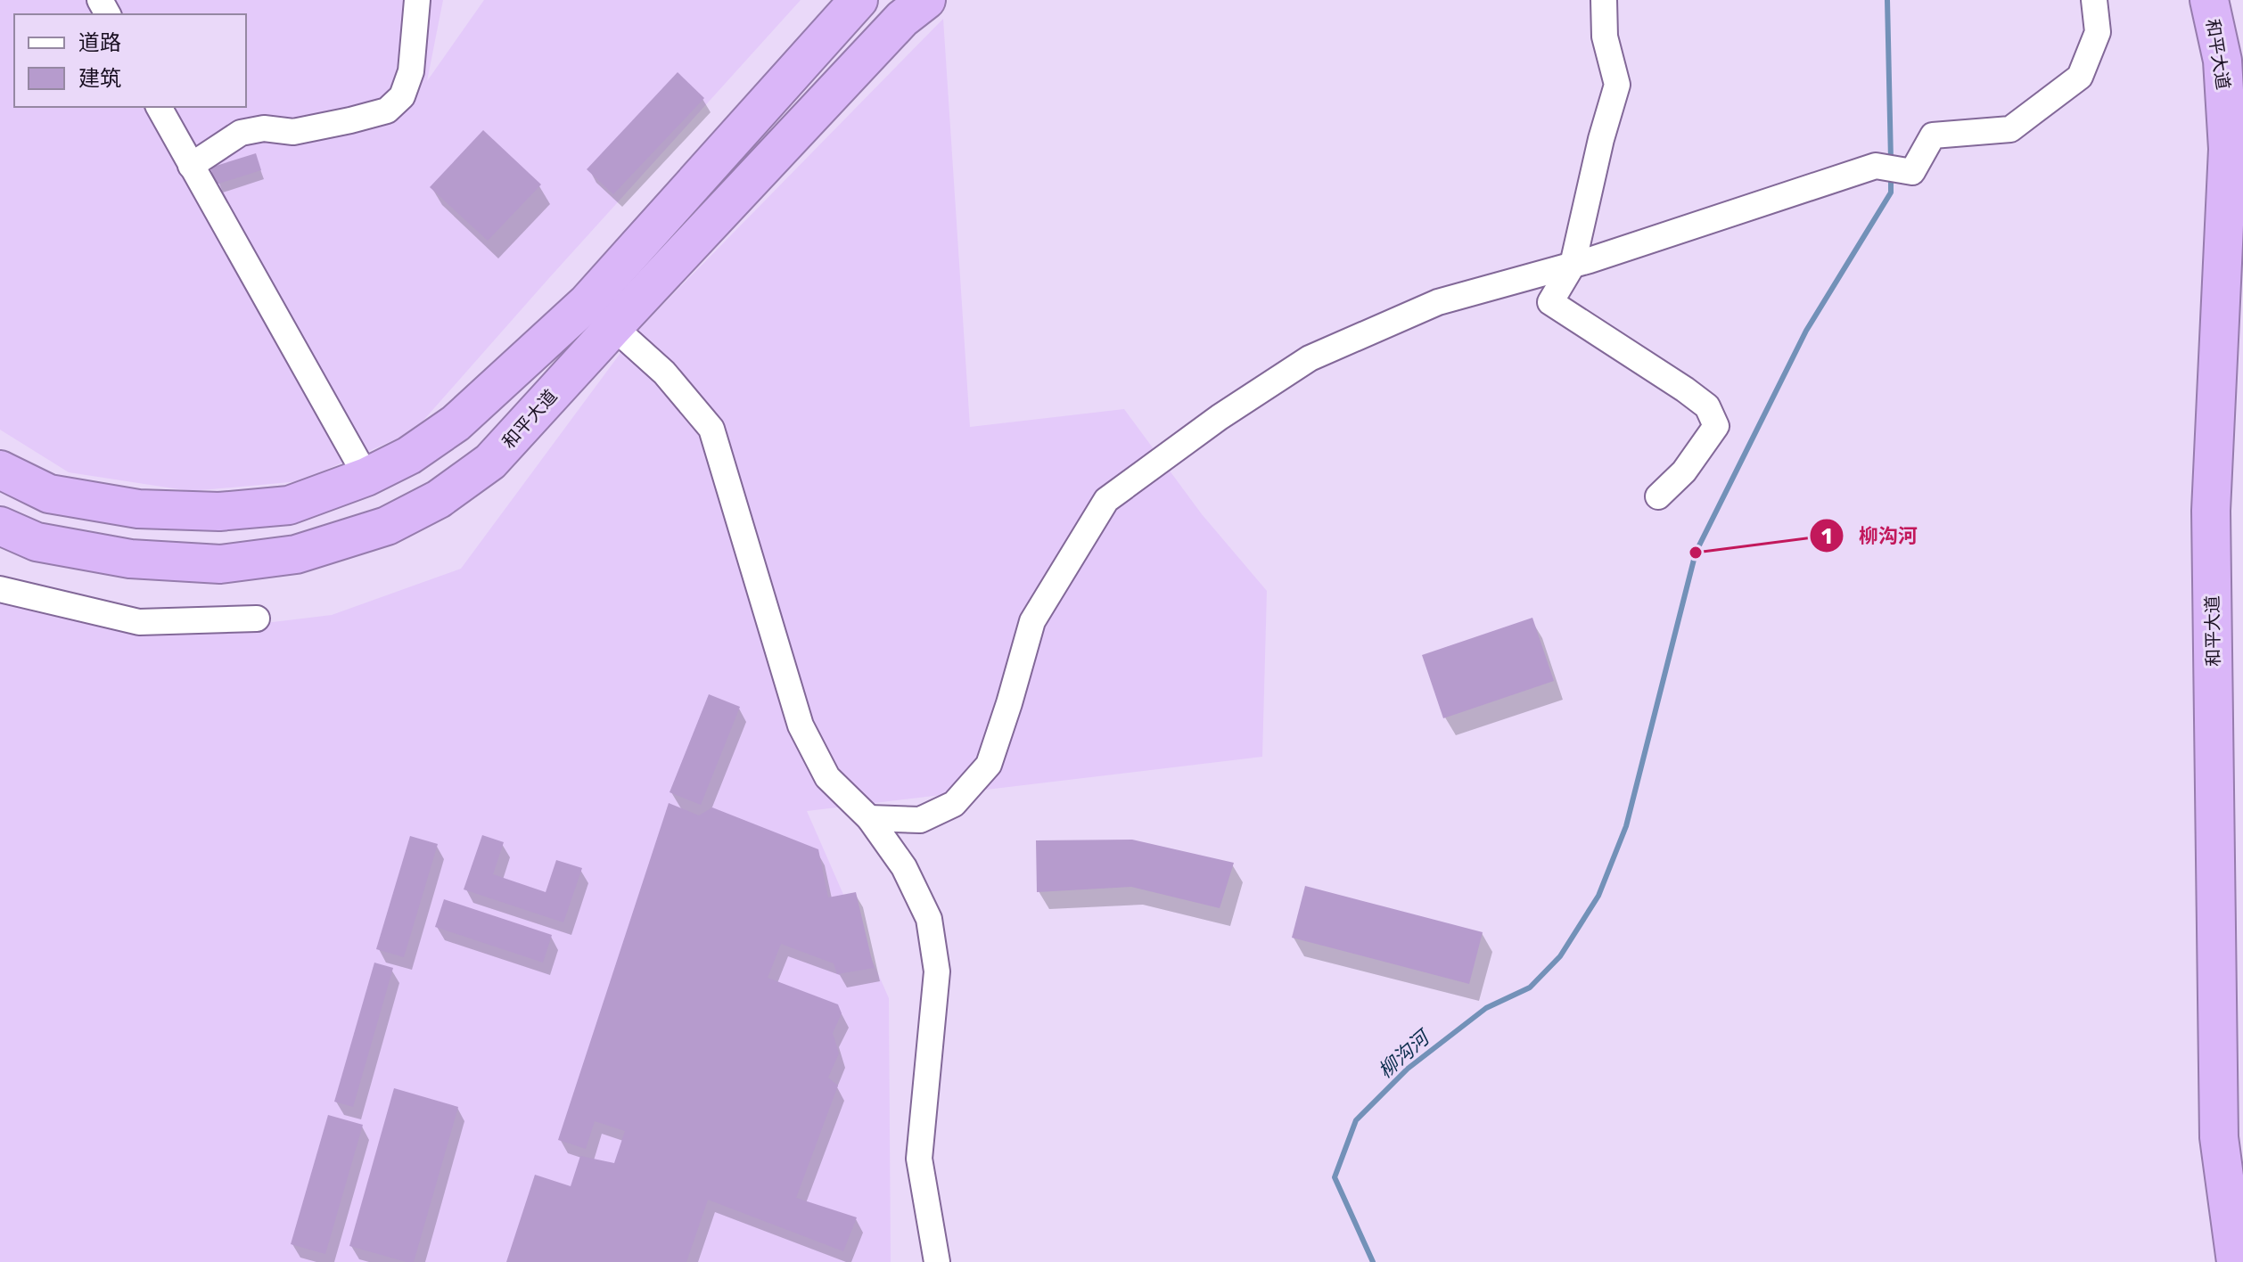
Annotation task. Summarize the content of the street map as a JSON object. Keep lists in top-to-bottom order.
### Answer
{
  "streets": {
    "highway": ["和平大道"]
  },
  "water": ["柳沟河"],
  "places": ["柳沟河"],
  "legend": ["道路", "建筑"]
}
